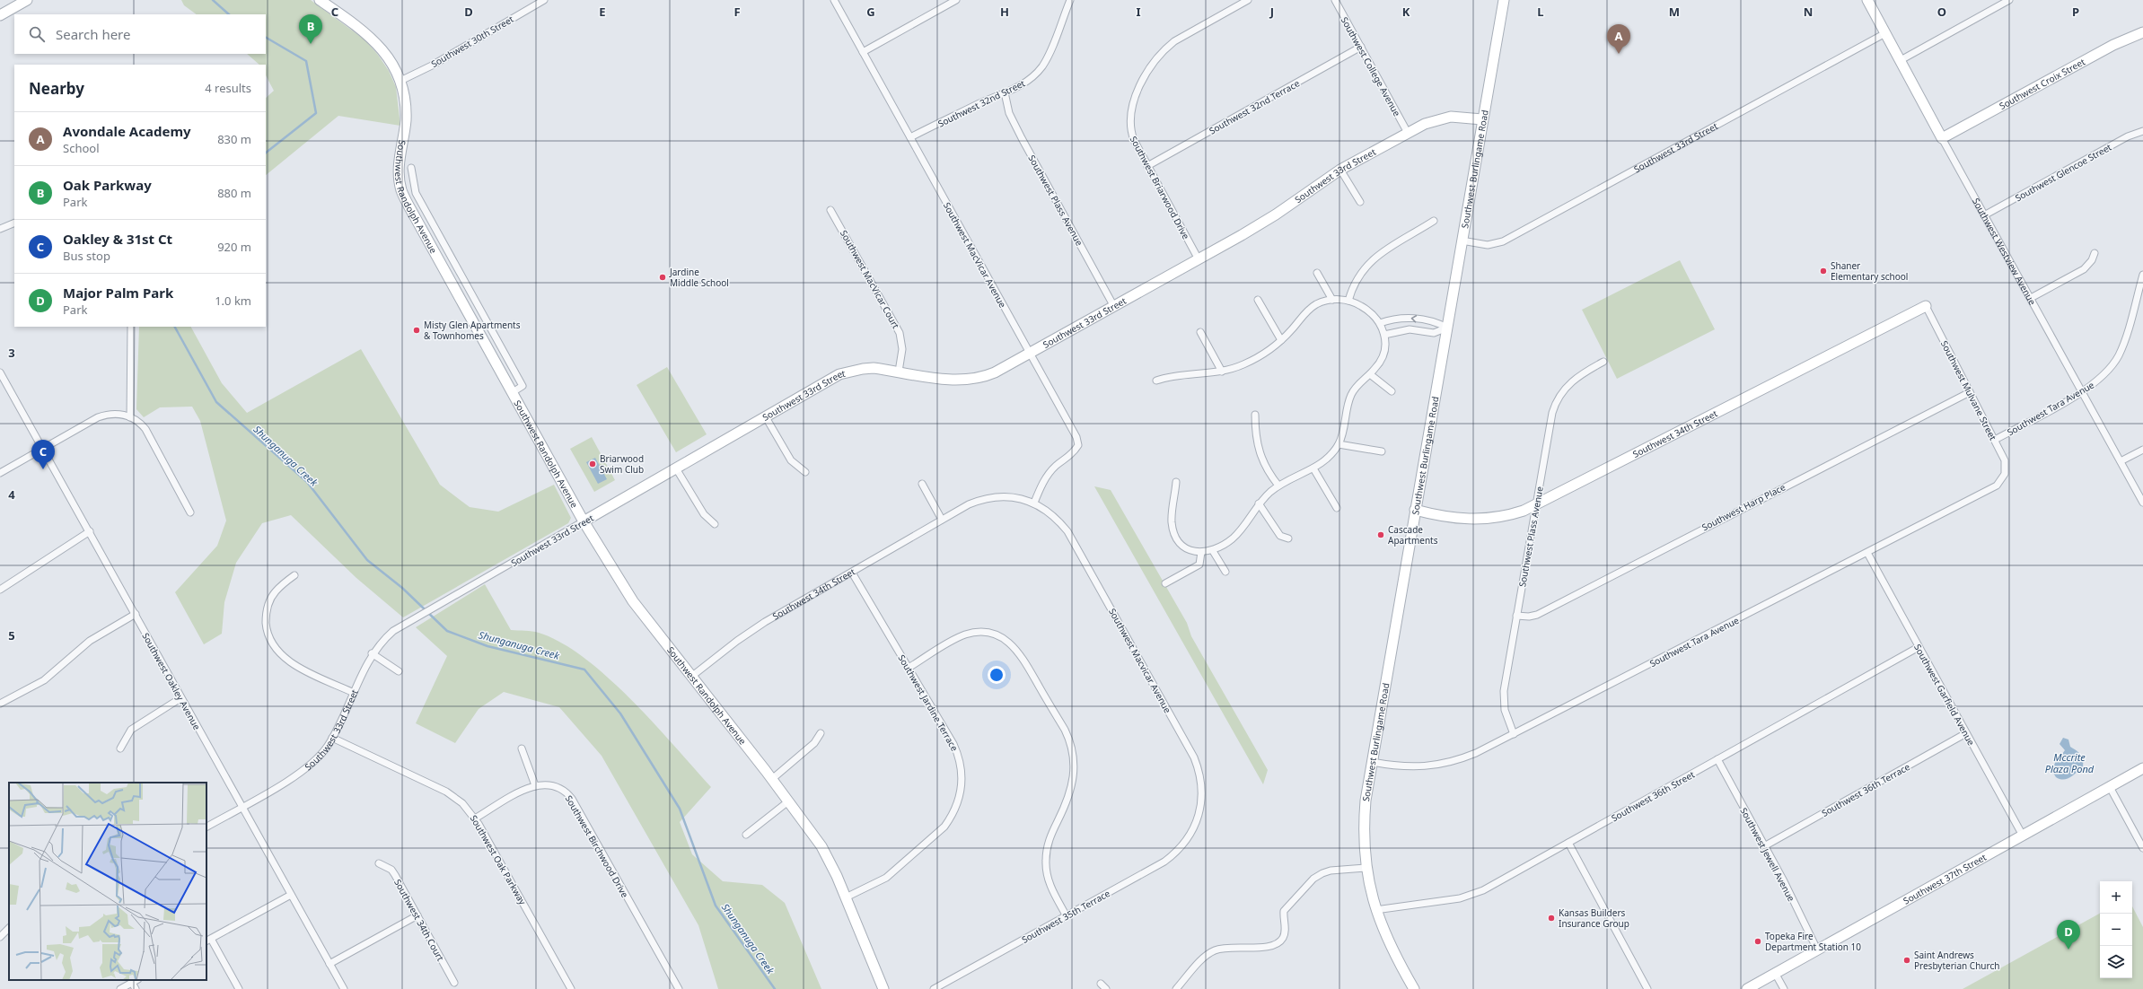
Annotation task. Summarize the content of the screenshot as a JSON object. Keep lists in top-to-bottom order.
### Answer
{
  "streets": {
    "street": [
      "Southwest 30th Street",
      "Southwest College Avenue",
      "Southwest Croix Street",
      "Southwest 32nd Street",
      "Southwest 32nd Terrace",
      "Southwest 33rd Street",
      "Southwest Burlingame Road",
      "Southwest Glencoe Street",
      "Southwest Briarwood Drive",
      "Southwest Randolph Avenue",
      "Southwest Plass Avenue",
      "Southwest Westview Avenue",
      "Southwest MacVicar Avenue",
      "Southwest MacVicar Court",
      "Southwest Mulvane Street",
      "Southwest Tara Avenue",
      "Southwest 34th Street",
      "Southwest Harp Place",
      "Southwest Macvicar Avenue",
      "Southwest Oakley Avenue",
      "Southwest Garfield Avenue",
      "Southwest Jardine Terrace",
      "Southwest 36th Terrace",
      "Southwest 36th Street",
      "Southwest Birchwood Drive",
      "Southwest Jewell Avenue",
      "Southwest Oak Parkway",
      "Southwest 37th Street",
      "Southwest 35th Terrace",
      "Southwest 34th Court"
    ]
  },
  "crossings": [
    ["Southwest 30th Street", "Southwest Randolph Avenue"],
    ["Southwest College Avenue", "Southwest 32nd Terrace"],
    ["Southwest College Avenue", "Southwest 33rd Street"],
    ["Southwest Croix Street", "Southwest Westview Avenue"],
    ["Southwest 32nd Street", "Southwest Plass Avenue"],
    ["Southwest 32nd Street", "Southwest MacVicar Avenue"],
    ["Southwest 32nd Terrace", "Southwest Briarwood Drive"],
    ["Southwest 33rd Street", "Southwest Burlingame Road"],
    ["Southwest 33rd Street", "Southwest Briarwood Drive"],
    ["Southwest 33rd Street", "Southwest Randolph Avenue"],
    ["Southwest 33rd Street", "Southwest Plass Avenue"],
    ["Southwest 33rd Street", "Southwest Westview Avenue"],
    ["Southwest 33rd Street", "Southwest MacVicar Avenue"],
    ["Southwest 33rd Street", "Southwest MacVicar Court"],
    ["Southwest 33rd Street", "Southwest Oakley Avenue"],
    ["Southwest 33rd Street", "Southwest Oak Parkway"],
    ["Southwest Burlingame Road", "Southwest Tara Avenue"],
    ["Southwest Burlingame Road", "Southwest 34th Street"],
    ["Southwest Burlingame Road", "Southwest 36th Street"],
    ["Southwest Glencoe Street", "Southwest Westview Avenue"],
    ["Southwest Randolph Avenue", "Southwest 34th Street"],
    ["Southwest Randolph Avenue", "Southwest Jardine Terrace"],
    ["Southwest Plass Avenue", "Southwest Tara Avenue"],
    ["Southwest Plass Avenue", "Southwest 34th Street"],
    ["Southwest Plass Avenue", "Southwest Harp Place"],
    ["Southwest Westview Avenue", "Southwest Tara Avenue"],
    ["Southwest MacVicar Avenue", "Southwest 34th Street"],
    ["Southwest MacVicar Avenue", "Southwest Macvicar Avenue"],
    ["Southwest Mulvane Street", "Southwest Tara Avenue"],
    ["Southwest Mulvane Street", "Southwest 34th Street"],
    ["Southwest Mulvane Street", "Southwest Harp Place"],
    ["Southwest Tara Avenue", "Southwest Garfield Avenue"],
    ["Southwest 34th Street", "Southwest Macvicar Avenue"],
    ["Southwest 34th Street", "Southwest Jardine Terrace"],
    ["Southwest Macvicar Avenue", "Southwest 35th Terrace"],
    ["Southwest Garfield Avenue", "Southwest 36th Terrace"],
    ["Southwest Garfield Avenue", "Southwest 36th Street"],
    ["Southwest Garfield Avenue", "Southwest 37th Street"],
    ["Southwest 36th Terrace", "Southwest Jewell Avenue"],
    ["Southwest 36th Street", "Southwest Jewell Avenue"],
    ["Southwest Jewell Avenue", "Southwest 37th Street"]
  ],
  "water": ["Shunganuga Creek", "Mccrite Plaza Pond"],
  "places": [
    "Shaner Elementary school",
    "Jardine Middle School",
    "Misty Glen Apartments & Townhomes",
    "Briarwood Swim Club",
    "Cascade Apartments",
    "Kansas Builders Insurance Group",
    "Topeka Fire Department Station 10",
    "Saint Andrews Presbyterian Church"
  ],
  "page": {
    "pins": [
      "B",
      "A",
      "C",
      "D"
    ],
    "search": "Search here",
    "heading": ["Nearby", "4 results"],
    "list": [
      {
        "mark": "A",
        "name": "Avondale Academy",
        "note": "School",
        "value": "830 m"
      },
      {
        "mark": "B",
        "name": "Oak Parkway",
        "note": "Park",
        "value": "880 m"
      },
      {
        "mark": "C",
        "name": "Oakley & 31st Ct",
        "note": "Bus stop",
        "value": "920 m"
      },
      {
        "mark": "D",
        "name": "Major Palm Park",
        "note": "Park",
        "value": "1.0 km"
      }
    ],
    "map_buttons": ["+", "−"]
  },
  "grid": {
    "columns": [
      "C",
      "D",
      "E",
      "F",
      "G",
      "H",
      "I",
      "J",
      "K",
      "L",
      "M",
      "N",
      "O",
      "P"
    ],
    "rows": ["3", "4", "5"]
  }
}
